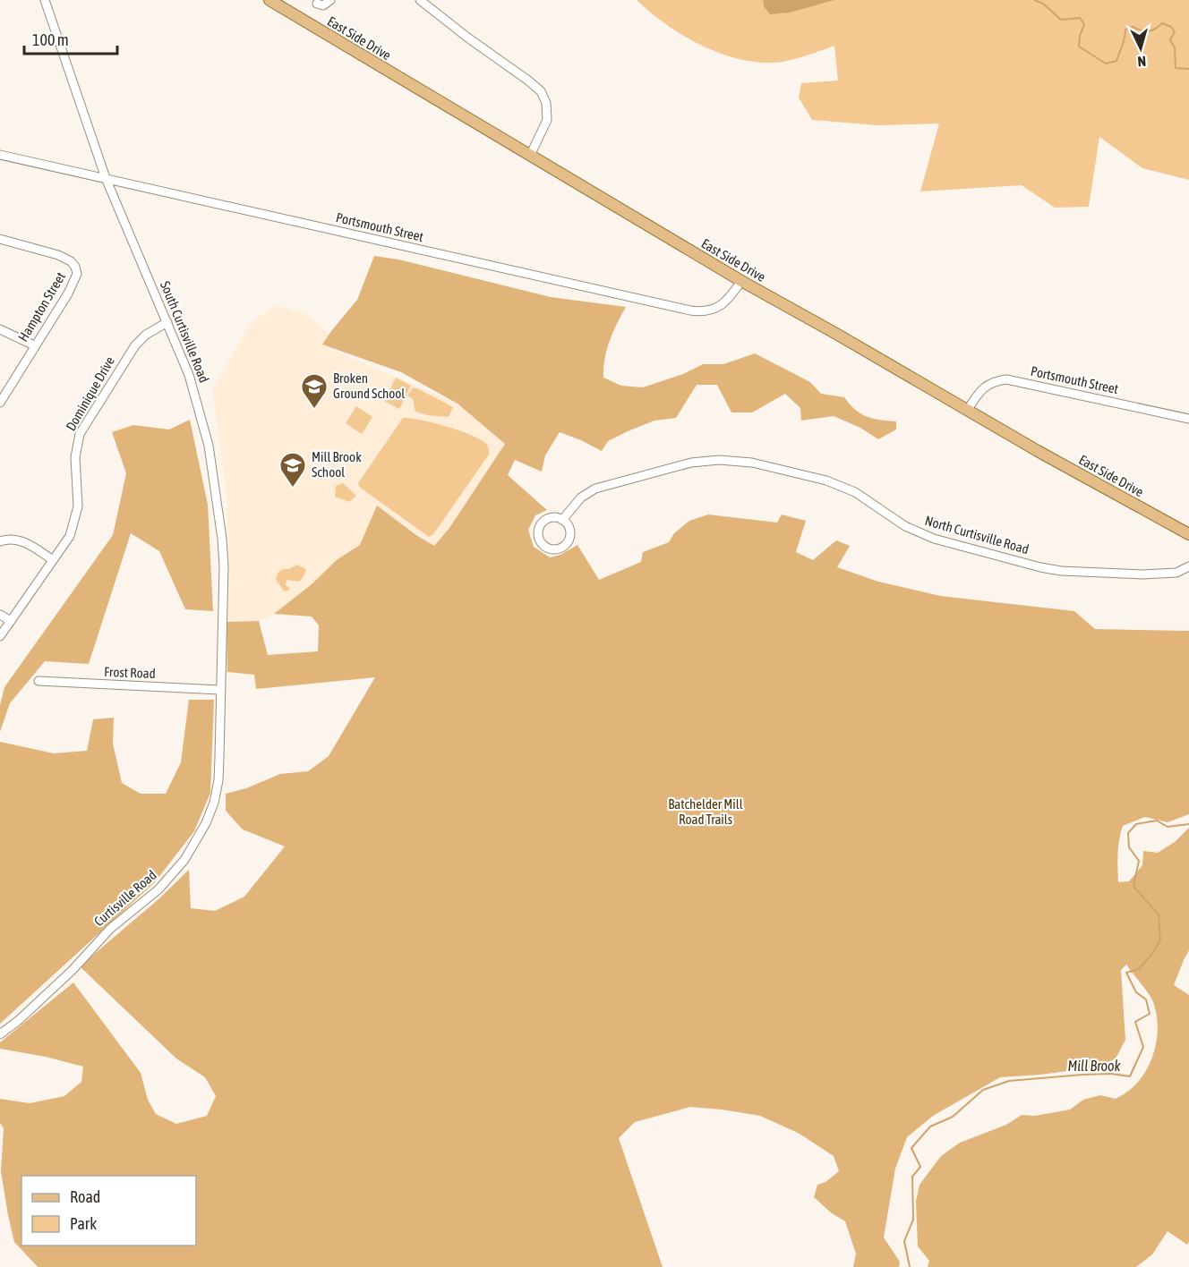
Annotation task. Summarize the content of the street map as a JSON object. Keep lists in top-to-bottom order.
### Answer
{
  "streets": {
    "main road": ["East Side Drive"],
    "street": [
      "Portsmouth Street",
      "Hampton Street",
      "South Curtisville Road",
      "Dominique Drive",
      "North Curtisville Road",
      "Frost Road",
      "Curtisville Road"
    ]
  },
  "crossings": [
    ["East Side Drive", "Portsmouth Street"],
    ["Portsmouth Street", "South Curtisville Road"],
    ["South Curtisville Road", "Dominique Drive"],
    ["South Curtisville Road", "Frost Road"],
    ["South Curtisville Road", "Curtisville Road"],
    ["Frost Road", "Curtisville Road"]
  ],
  "water": ["Mill Brook"],
  "parks": ["Batchelder Mill Road Trails"],
  "places": {
    "school or university": ["Broken Ground School", "Mill Brook School"]
  },
  "legend": ["Road", "Park"],
  "scale_bar": "100 m",
  "north": "bottom"
}
